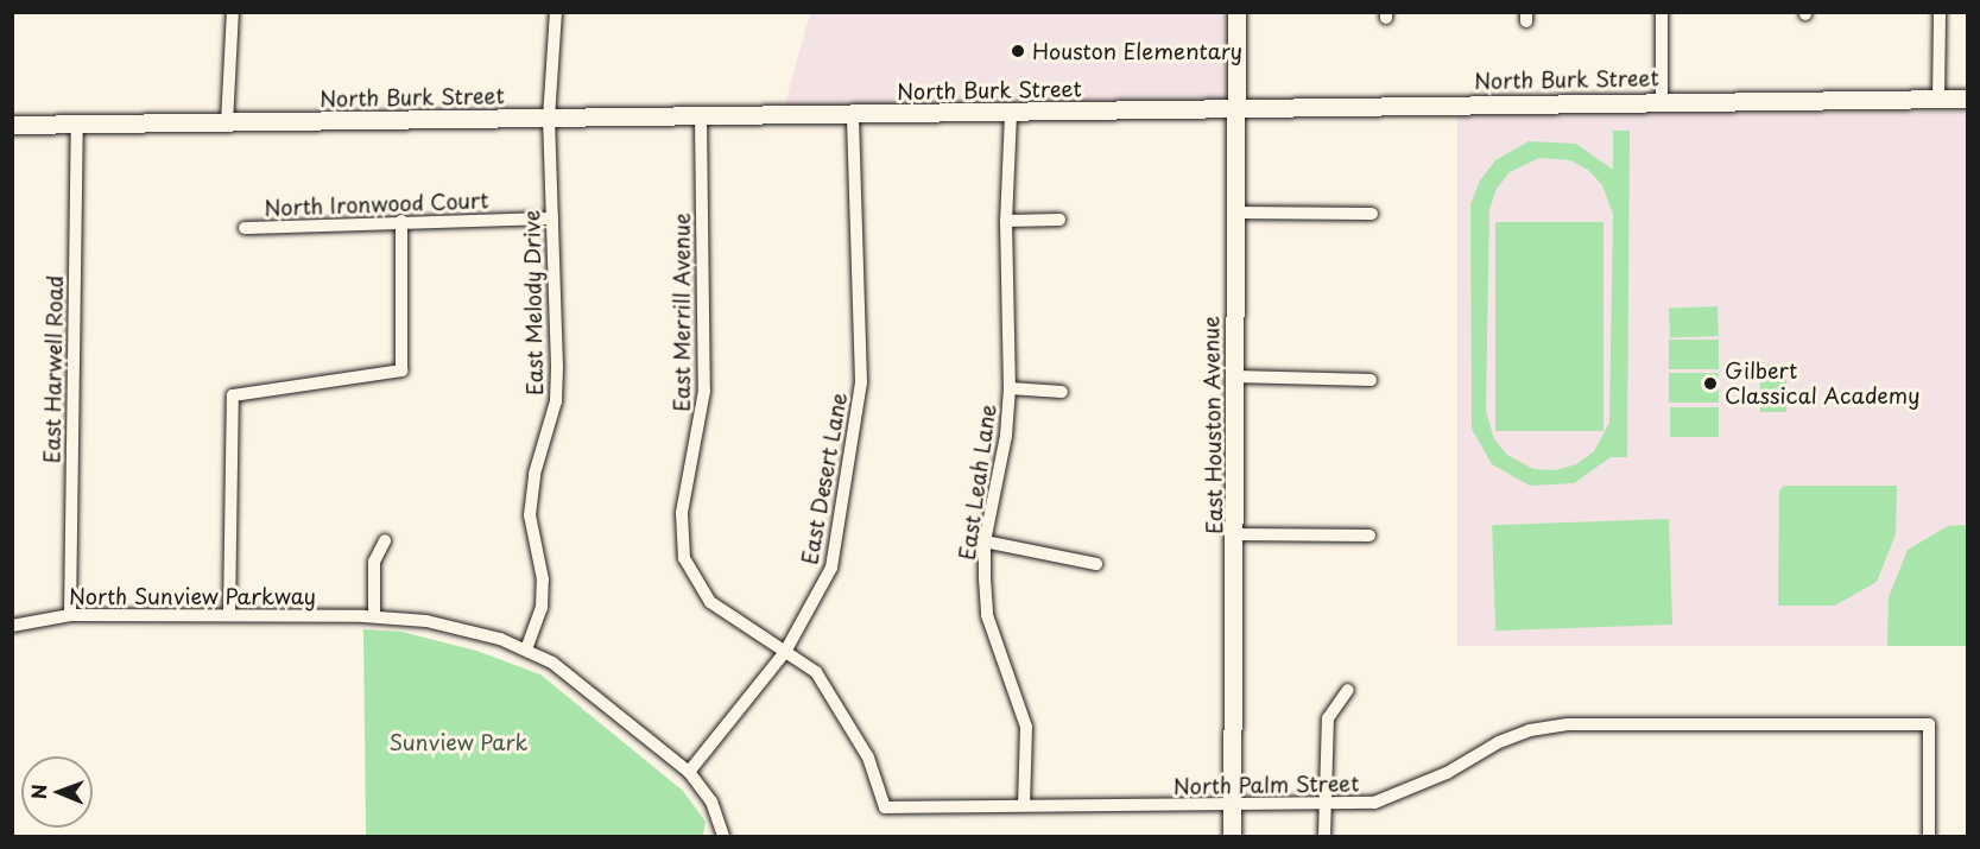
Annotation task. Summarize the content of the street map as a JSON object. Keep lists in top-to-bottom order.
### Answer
{
  "streets": {
    "street": [
      "North Burk Street",
      "North Ironwood Court",
      "East Melody Drive",
      "East Merrill Avenue",
      "East Harwell Road",
      "East Houston Avenue",
      "East Desert Lane",
      "East Leah Lane",
      "North Sunview Parkway",
      "North Palm Street"
    ]
  },
  "crossings": [
    ["North Burk Street", "East Melody Drive"],
    ["North Burk Street", "East Merrill Avenue"],
    ["North Burk Street", "East Harwell Road"],
    ["North Burk Street", "East Houston Avenue"],
    ["North Burk Street", "East Desert Lane"],
    ["North Burk Street", "East Leah Lane"],
    ["North Ironwood Court", "East Melody Drive"],
    ["East Melody Drive", "North Sunview Parkway"],
    ["East Merrill Avenue", "East Desert Lane"],
    ["East Merrill Avenue", "North Palm Street"],
    ["East Harwell Road", "North Sunview Parkway"],
    ["East Houston Avenue", "North Palm Street"],
    ["East Desert Lane", "North Sunview Parkway"],
    ["East Leah Lane", "North Palm Street"]
  ],
  "parks": ["Sunview Park"],
  "places": ["Houston Elementary", "Gilbert Classical Academy"],
  "north": "left"
}
